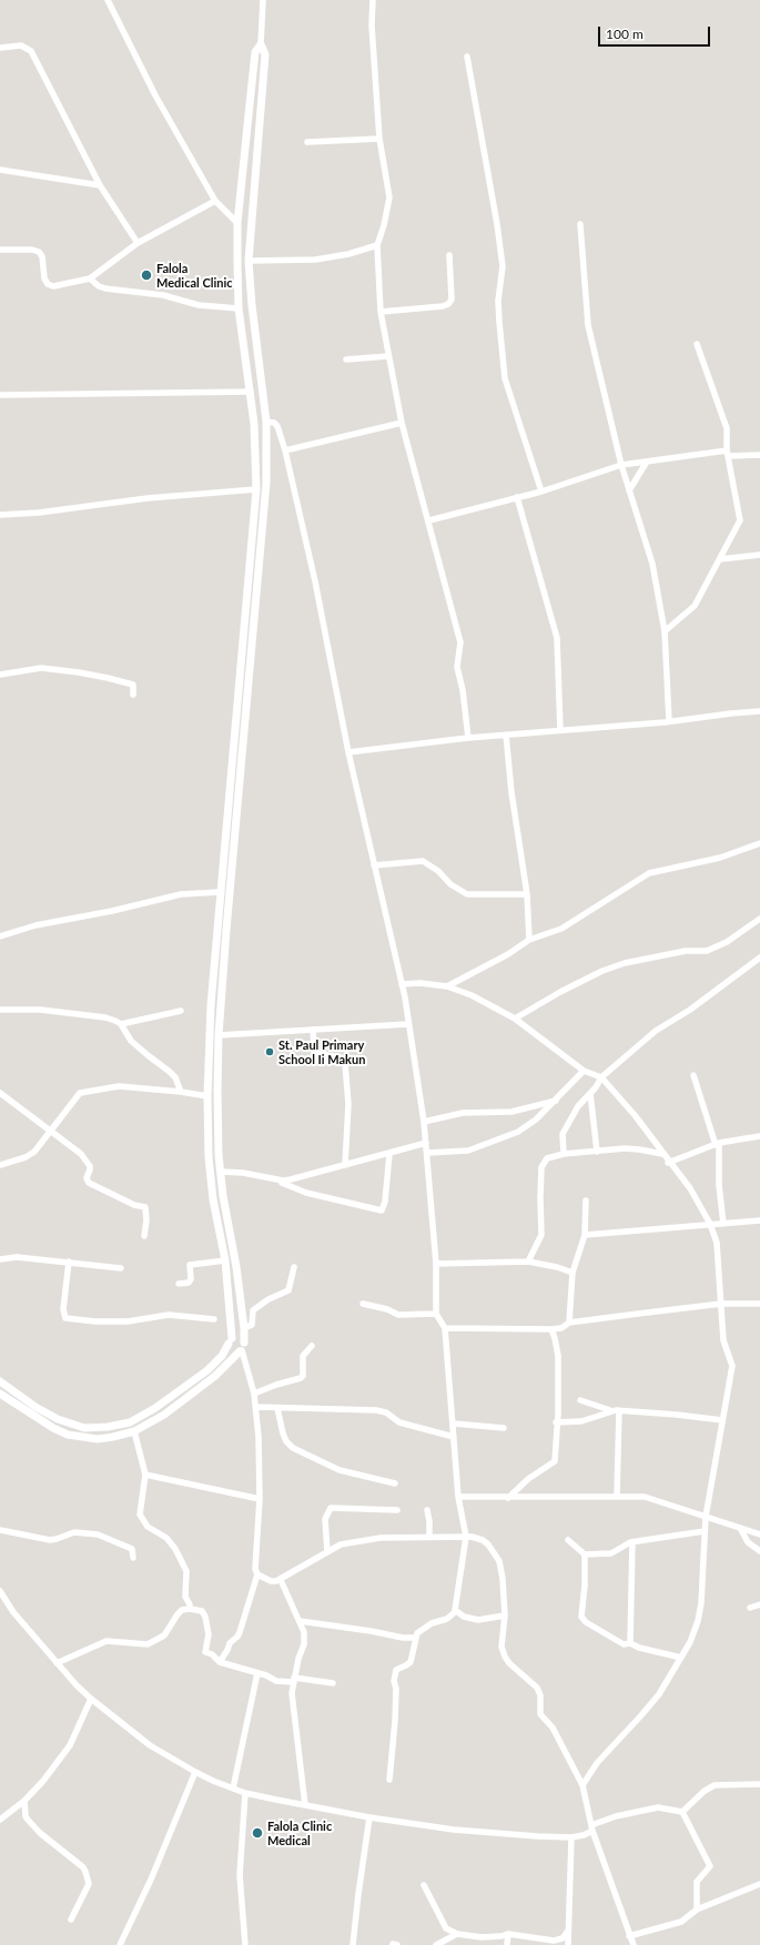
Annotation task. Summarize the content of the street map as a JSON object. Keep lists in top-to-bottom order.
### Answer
{
  "places": ["Falola Medical Clinic", "St. Paul Primary School Ii Makun", "Falola Clinic Medical"],
  "scale_bar": "100 m"
}
